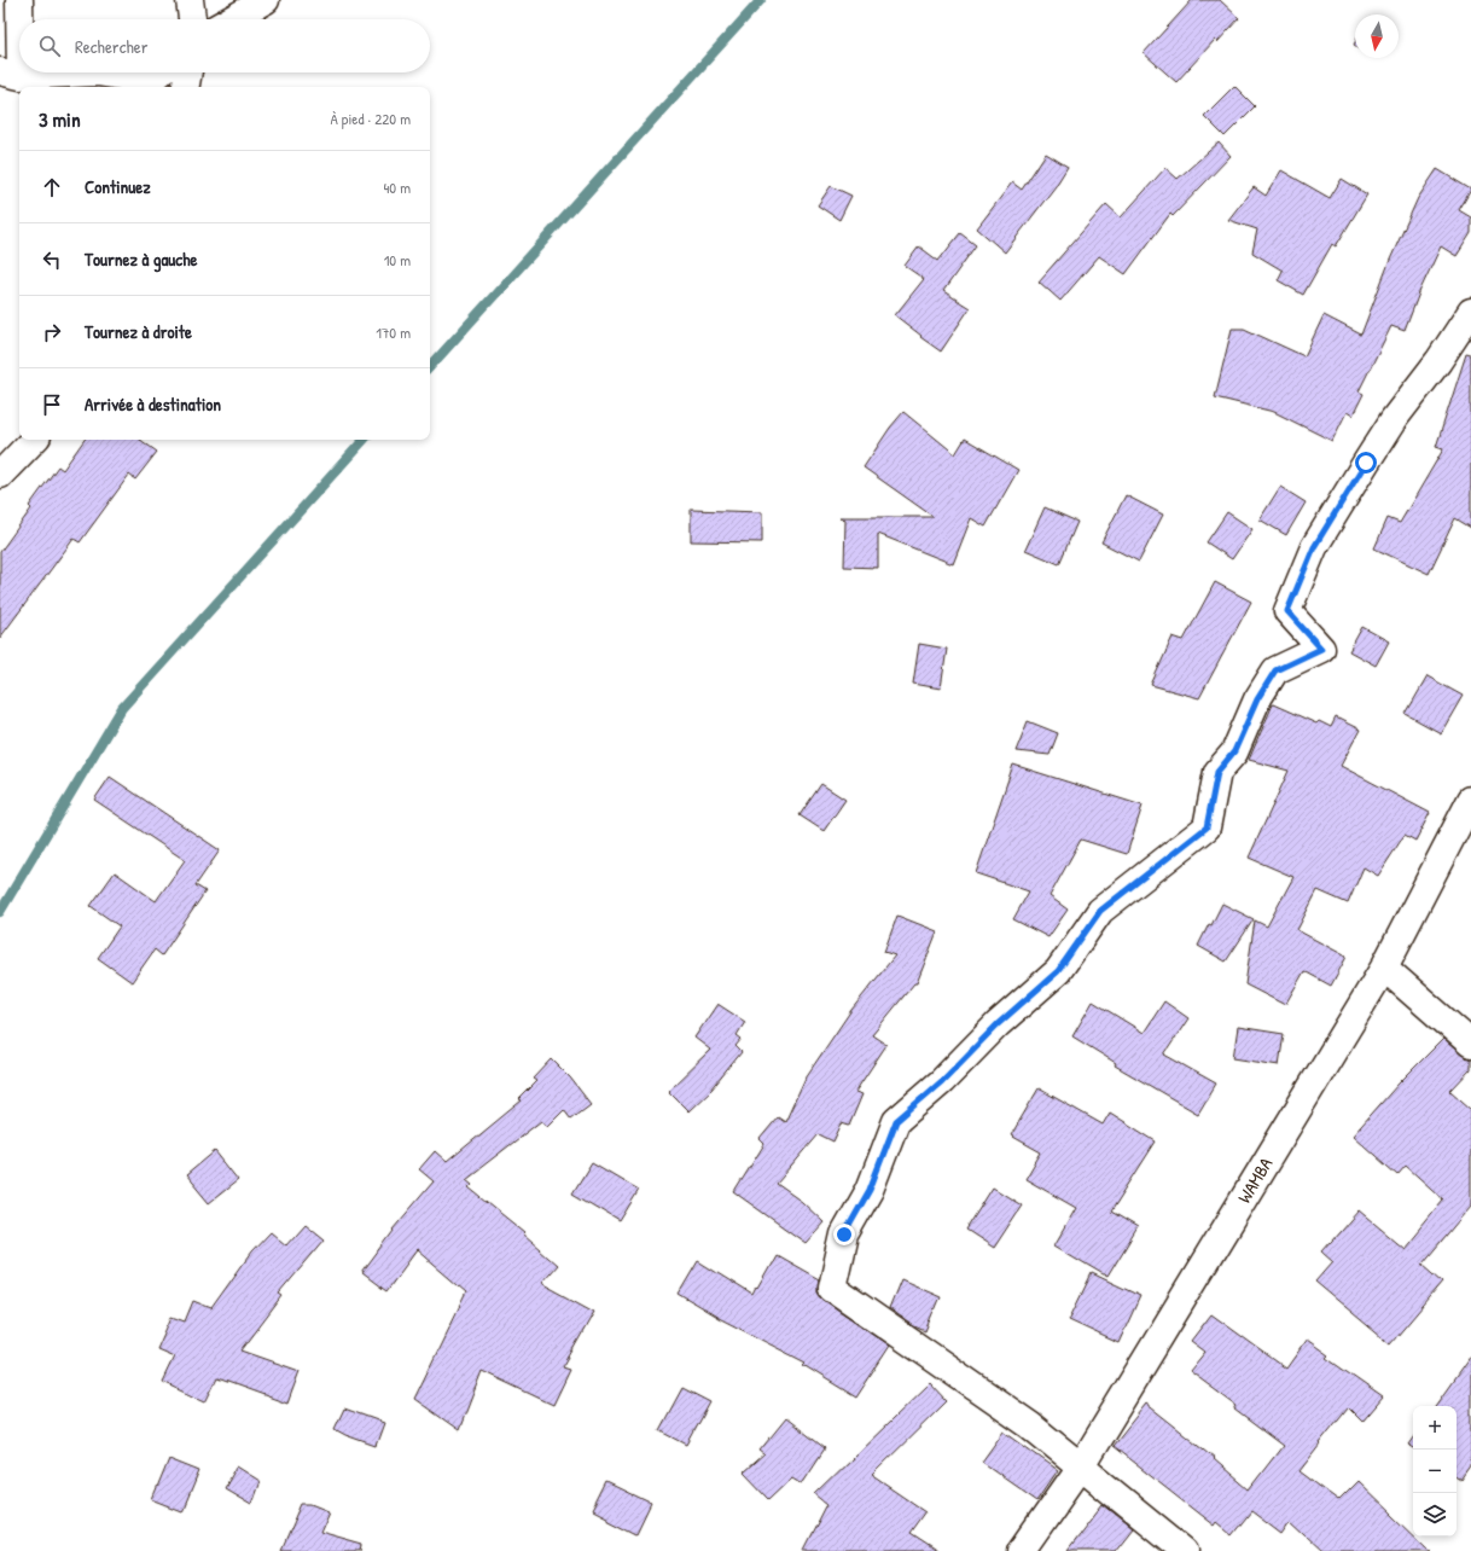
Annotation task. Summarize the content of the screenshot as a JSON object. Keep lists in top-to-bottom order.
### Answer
{
  "streets": {
    "street": ["WAMBA"]
  },
  "north": "bottom",
  "page": {
    "search": "Rechercher",
    "heading": ["3 min", "À pied · 220 m"],
    "list": [
      ["Continuez", "40 m"],
      ["Tournez à gauche", "10 m"],
      ["Tournez à droite", "170 m"],
      "Arrivée à destination"
    ],
    "map_buttons": ["+", "−"]
  }
}
